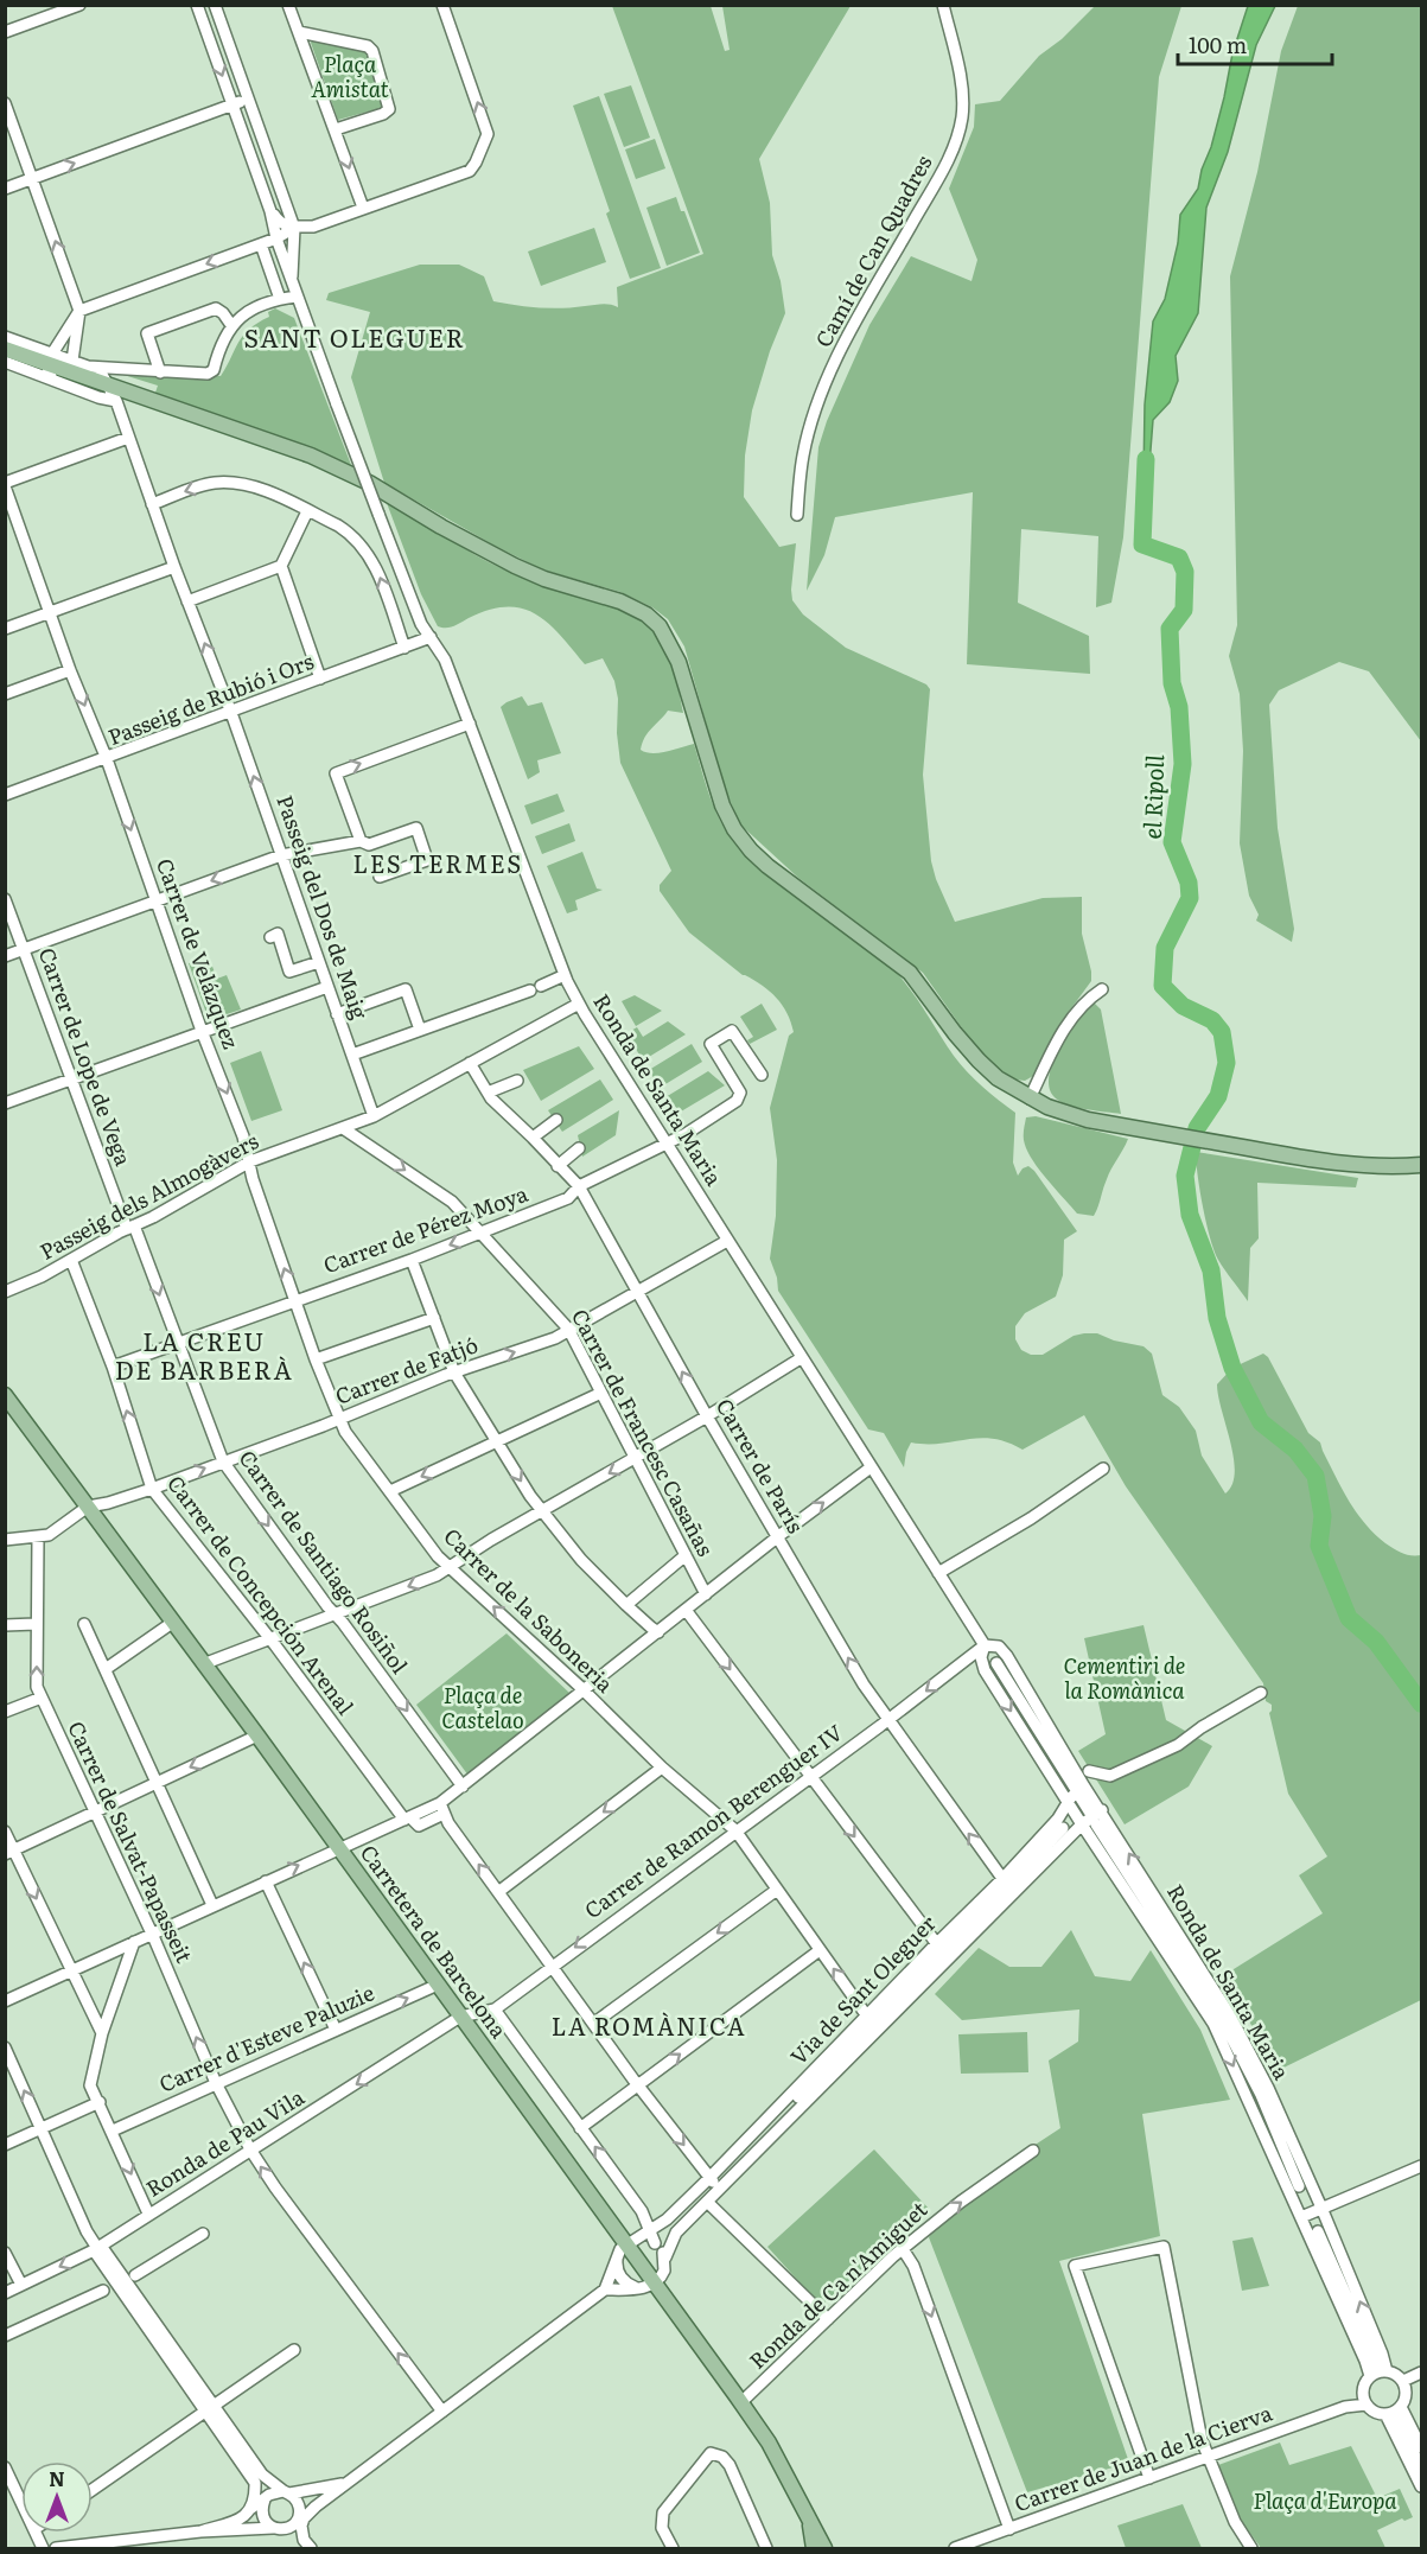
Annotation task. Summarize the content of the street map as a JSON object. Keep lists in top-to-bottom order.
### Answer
{
  "streets": {
    "main road": ["Carretera de Barcelona"],
    "street": [
      "Camí de Can Quadres",
      "Passeig de Rubió i Ors",
      "Passeig del Dos de Maig",
      "Carrer de Velázquez",
      "Carrer de Lope de Vega",
      "Ronda de Santa Maria",
      "Passeig dels Almogàvers",
      "Carrer de Pérez Moya",
      "Carrer de Fatjó",
      "Carrer de Francesc Casañas",
      "Carrer de París",
      "Carrer de Santiago Rosiñol",
      "Carrer de Concepción Arenal",
      "Carrer de la Saboneria",
      "Carrer de Ramon Berenguer IV",
      "Carrer de Salvat-Papasseit",
      "Via de Sant Oleguer",
      "Carrer d'Esteve Paluzie",
      "Ronda de Pau Vila",
      "Ronda de Ca n'Amiguet",
      "Carrer de Juan de la Cierva"
    ]
  },
  "crossings": [
    ["Passeig de Rubió i Ors", "Passeig del Dos de Maig"],
    ["Passeig de Rubió i Ors", "Carrer de Velázquez"],
    ["Passeig de Rubió i Ors", "Ronda de Santa Maria"],
    ["Passeig del Dos de Maig", "Passeig dels Almogàvers"],
    ["Carrer de Velázquez", "Passeig dels Almogàvers"],
    ["Carrer de Velázquez", "Carrer de la Saboneria"],
    ["Carrer de Lope de Vega", "Passeig dels Almogàvers"],
    ["Carrer de Lope de Vega", "Carrer de Santiago Rosiñol"],
    ["Ronda de Santa Maria", "Passeig dels Almogàvers"],
    ["Ronda de Santa Maria", "Carrer de Pérez Moya"],
    ["Ronda de Santa Maria", "Carrer de Fatjó"],
    ["Ronda de Santa Maria", "Carrer de Ramon Berenguer IV"],
    ["Ronda de Santa Maria", "Via de Sant Oleguer"],
    ["Ronda de Santa Maria", "Carrer de Juan de la Cierva"],
    ["Passeig dels Almogàvers", "Carrer de Francesc Casañas"],
    ["Passeig dels Almogàvers", "Carrer de París"],
    ["Passeig dels Almogàvers", "Carrer de Santiago Rosiñol"],
    ["Passeig dels Almogàvers", "Carrer de Concepción Arenal"],
    ["Passeig dels Almogàvers", "Carrer de la Saboneria"],
    ["Carrer de Pérez Moya", "Carrer de Francesc Casañas"],
    ["Carrer de Pérez Moya", "Carrer de París"],
    ["Carrer de Pérez Moya", "Carrer de Santiago Rosiñol"],
    ["Carrer de Pérez Moya", "Carrer de Concepción Arenal"],
    ["Carrer de Pérez Moya", "Carrer de la Saboneria"],
    ["Carrer de Fatjó", "Carrer de Francesc Casañas"],
    ["Carrer de Fatjó", "Carrer de París"],
    ["Carrer de Fatjó", "Carrer de Santiago Rosiñol"],
    ["Carrer de Fatjó", "Carrer de Concepción Arenal"],
    ["Carrer de Fatjó", "Carrer de la Saboneria"],
    ["Carrer de Fatjó", "Carretera de Barcelona"],
    ["Carrer de París", "Carrer de Ramon Berenguer IV"],
    ["Carrer de París", "Via de Sant Oleguer"],
    ["Carrer de la Saboneria", "Carrer de Ramon Berenguer IV"],
    ["Carrer de la Saboneria", "Via de Sant Oleguer"],
    ["Carrer de Ramon Berenguer IV", "Carretera de Barcelona"],
    ["Carrer de Ramon Berenguer IV", "Ronda de Pau Vila"],
    ["Carrer de Salvat-Papasseit", "Carrer d'Esteve Paluzie"],
    ["Carrer de Salvat-Papasseit", "Ronda de Pau Vila"],
    ["Carretera de Barcelona", "Via de Sant Oleguer"],
    ["Carretera de Barcelona", "Carrer d'Esteve Paluzie"],
    ["Carretera de Barcelona", "Ronda de Pau Vila"],
    ["Carretera de Barcelona", "Ronda de Ca n'Amiguet"]
  ],
  "one_way": [
    "Carrer de Velázquez",
    "Carrer de Santiago Rosiñol",
    "Carrer de la Saboneria",
    "Carrer de Salvat-Papasseit",
    "Ronda de Pau Vila",
    "Ronda de Ca n'Amiguet"
  ],
  "districts": [
    "SANT OLEGUER",
    "LES TERMES",
    "LA CREU DE BARBERÀ",
    "LA ROMÀNICA"
  ],
  "water": ["el Ripoll"],
  "parks": [
    "Plaça Amistat",
    "Cementiri de la Romànica",
    "Plaça de Castelao",
    "Plaça d'Europa"
  ],
  "scale_bar": "100 m",
  "north": "top"
}
